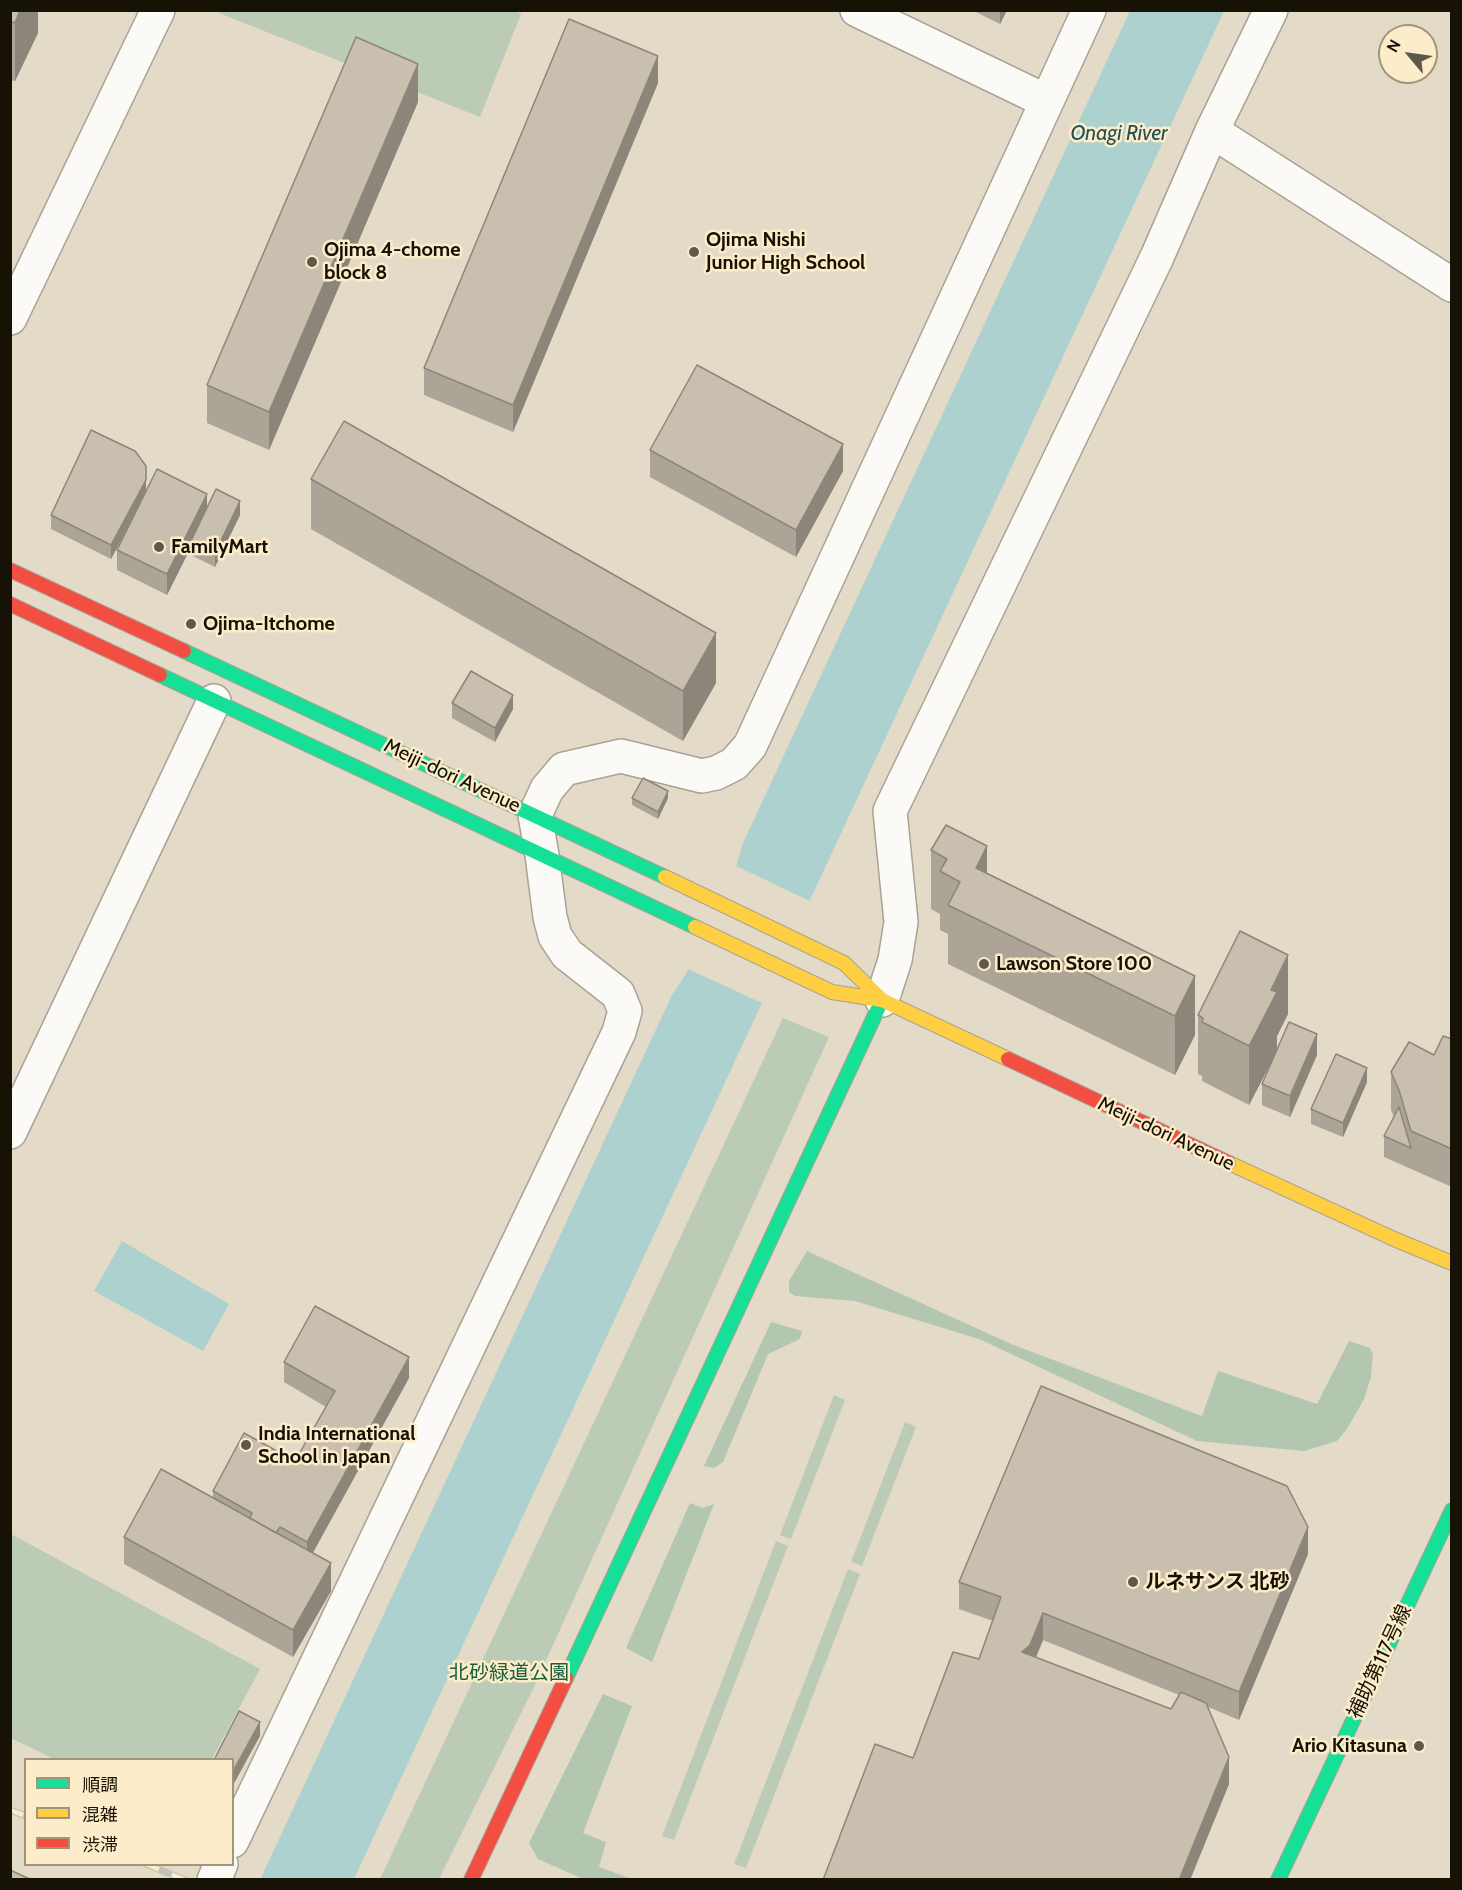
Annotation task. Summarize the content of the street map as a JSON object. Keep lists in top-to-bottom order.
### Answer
{
  "streets": {
    "main road": ["Meiji-dori Avenue", "補助第117号線"]
  },
  "water": ["Onagi River"],
  "parks": ["北砂緑道公園"],
  "places": [
    "Ojima Nishi Junior High School",
    "Ojima 4-chome block 8",
    "FamilyMart",
    "Ojima-Itchome",
    "Lawson Store 100",
    "India International School in Japan",
    "ルネサンス 北砂",
    "Ario Kitasuna"
  ],
  "legend": ["順調", "混雑", "渋滞"],
  "north": "top left"
}
